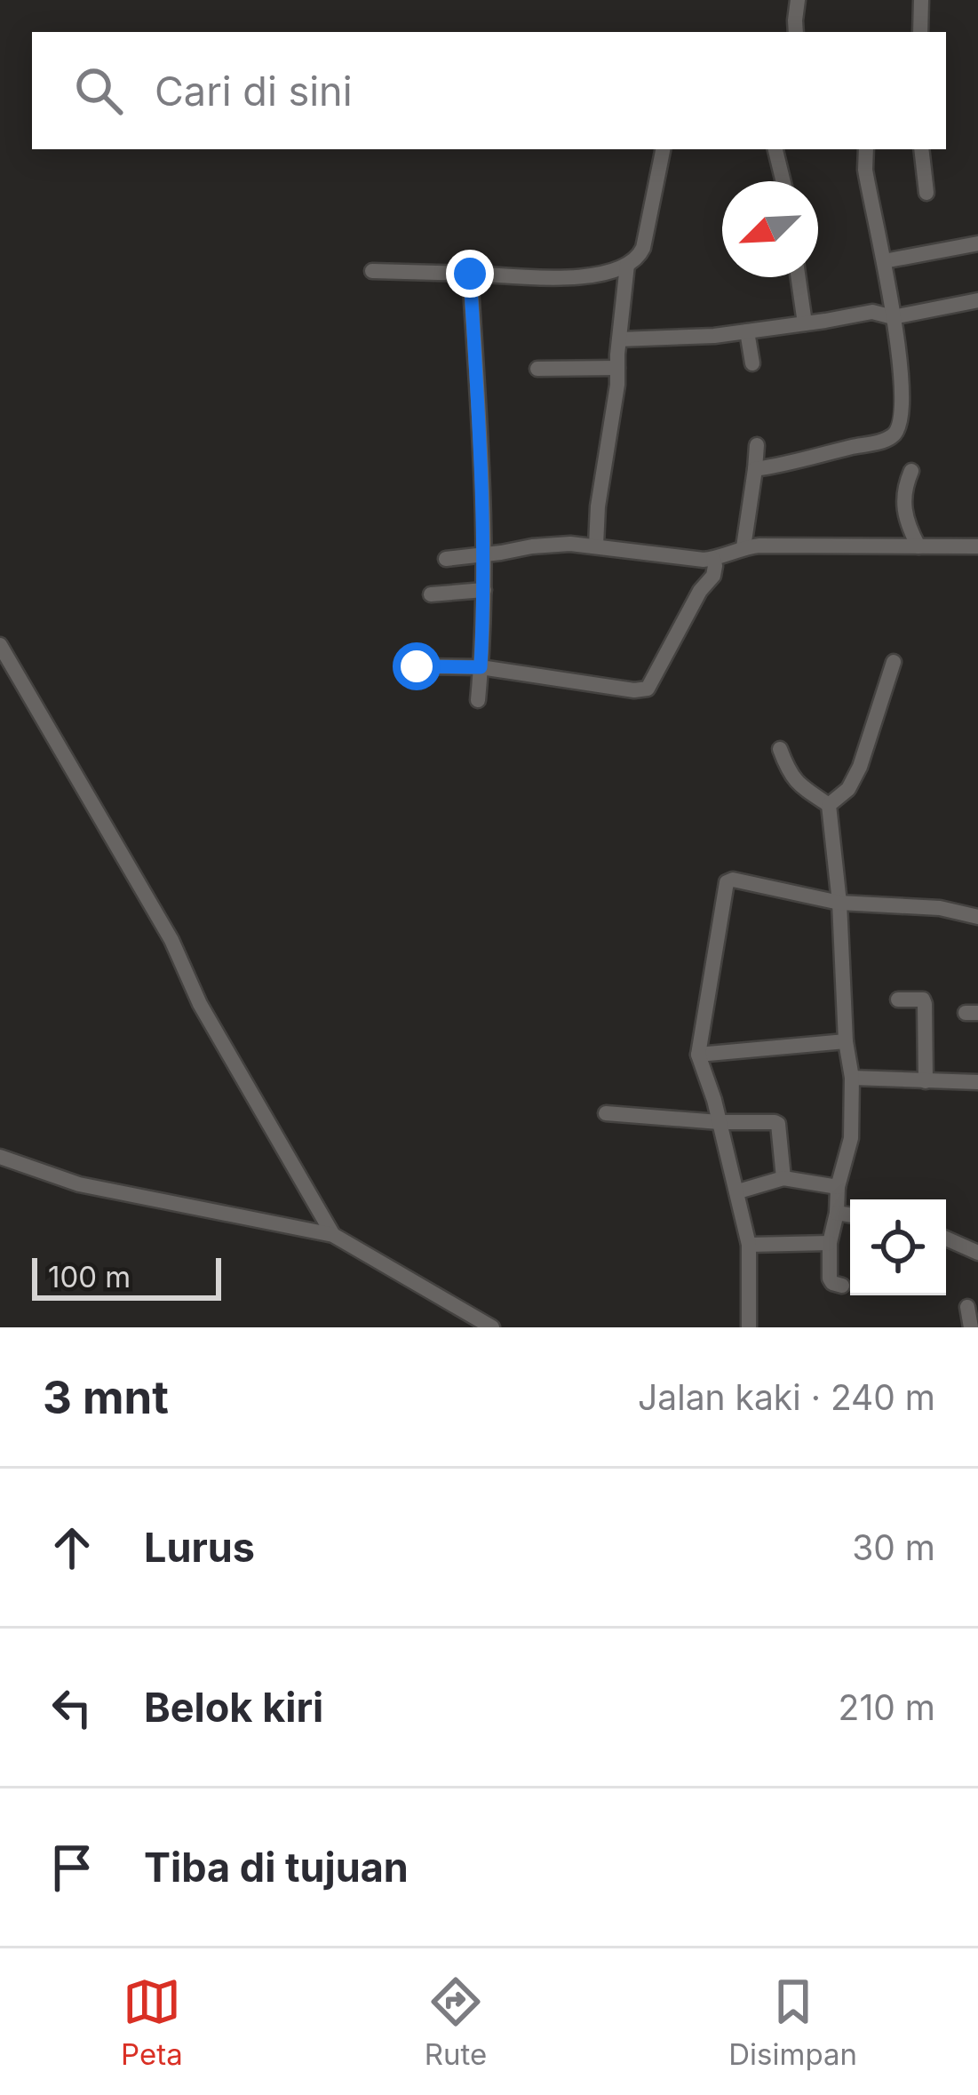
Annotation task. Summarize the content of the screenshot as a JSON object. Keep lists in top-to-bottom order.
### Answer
{
  "scale_bar": "100 m",
  "north": "bottom left",
  "page": {
    "search": "Cari di sini",
    "scale": "100 m",
    "heading": ["3 mnt", "Jalan kaki · 240 m"],
    "list": [
      ["Lurus", "30 m"],
      ["Belok kiri", "210 m"],
      "Tiba di tujuan"
    ],
    "nav": ["Peta", "Rute", "Disimpan"]
  }
}
